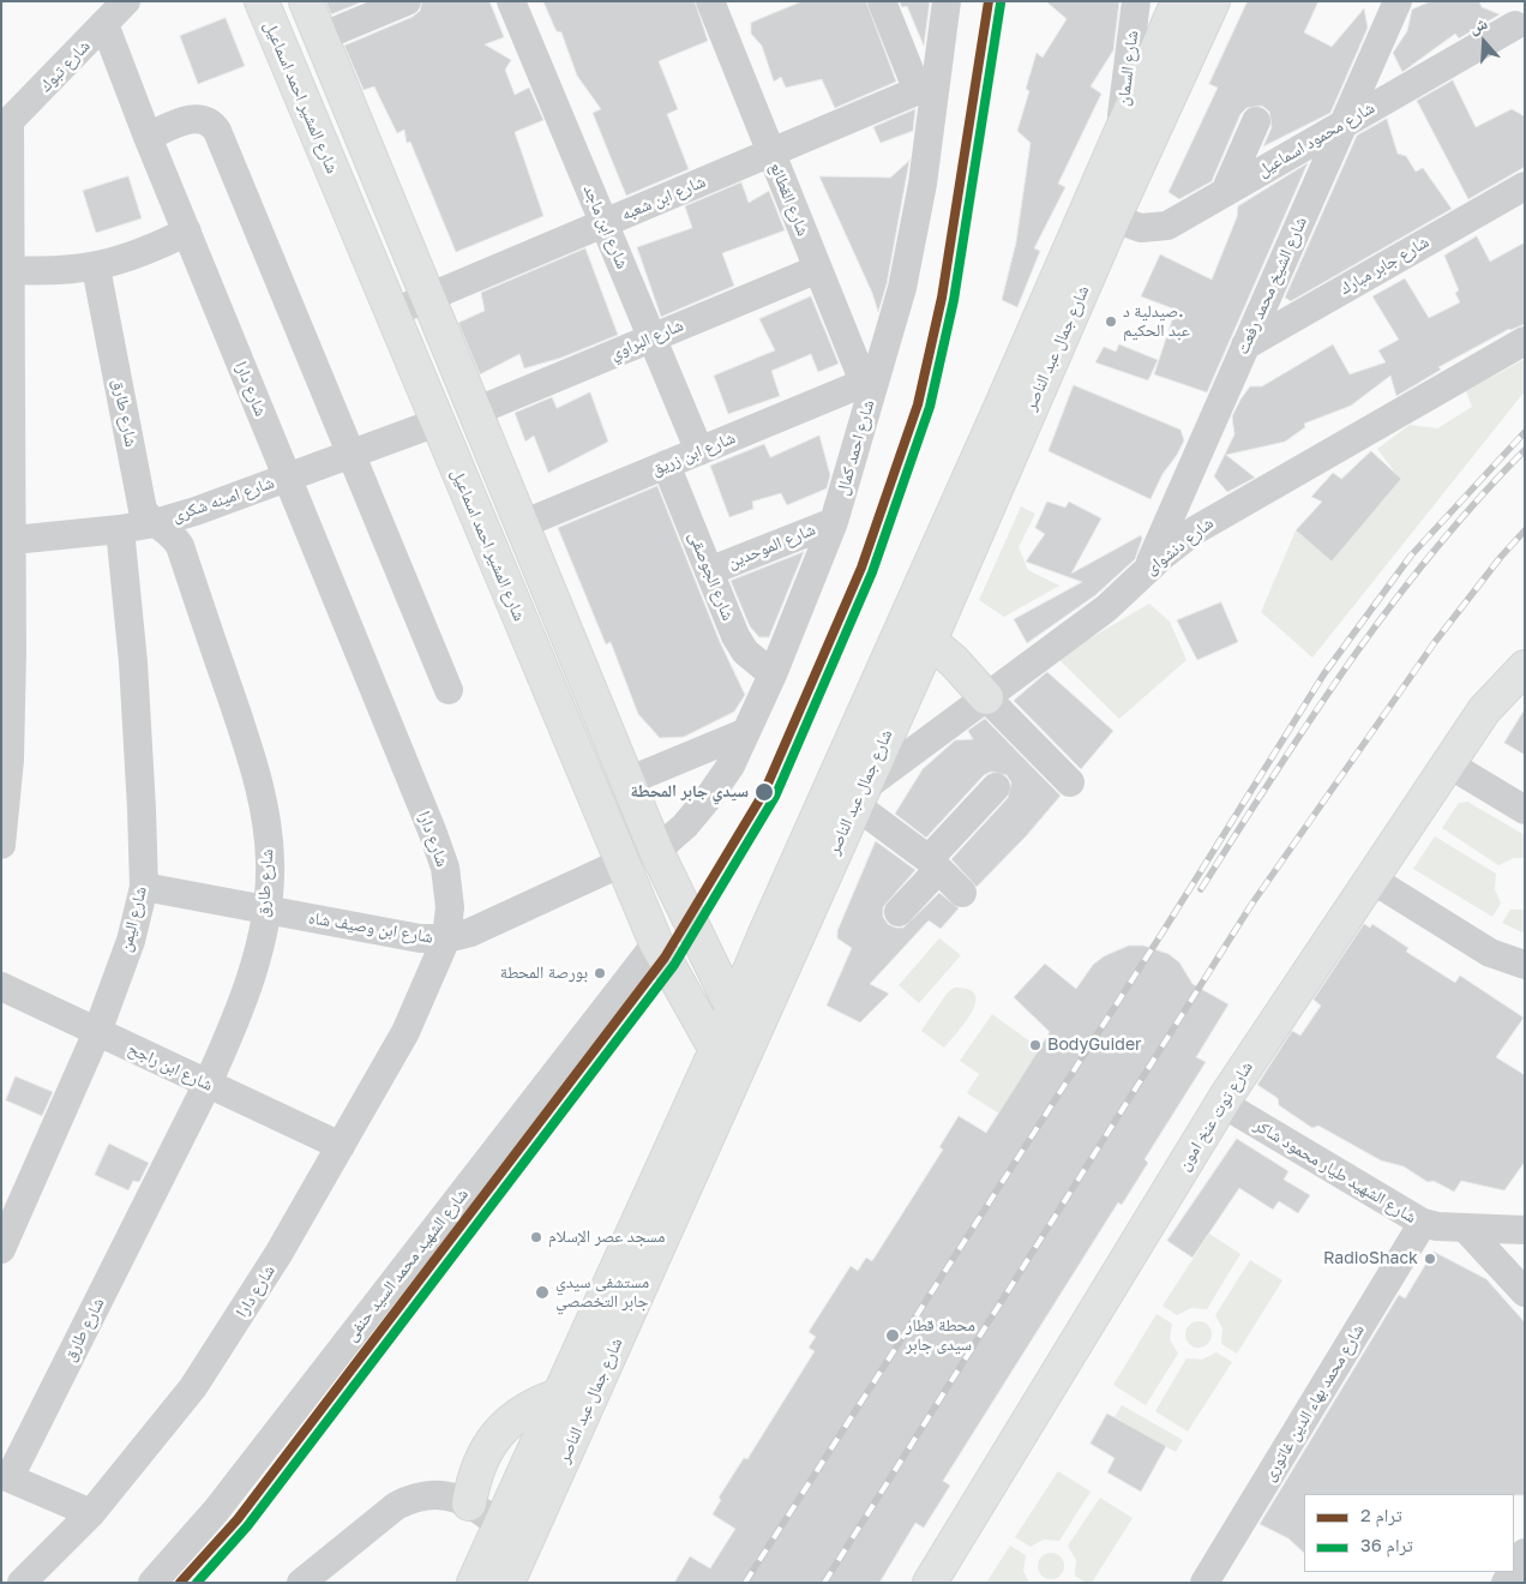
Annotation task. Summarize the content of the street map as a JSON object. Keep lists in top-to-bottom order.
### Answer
{
  "streets": {
    "main road": ["شارع المشير احمد اسماعيل", "شارع جمال عبد الناصر", "شارع توت عنخ امون"],
    "street": [
      "شارع تبوك",
      "شارع السمان",
      "شارع محمود اسماعيل",
      "شارع ابن شعبه",
      "شارع القطائع",
      "شارع ابن ماجد",
      "شارع جابر مبارك",
      "شارع الشيخ محمد رفعت",
      "شارع البراوي",
      "شارع دارا",
      "شارع طارق",
      "شارع احمد كمال",
      "شارع ابن زريق",
      "شارع امينه شكرى",
      "شارع الموحدين",
      "شارع دنشواى",
      "شارع الجوصقى",
      "شارع اليمن",
      "شارع ابن وصيف شاه",
      "شارع ابن راجح",
      "شارع الشهيد طيار محمود شاكر",
      "شارع الشهيد محمد السيد حنفى",
      "شارع محمد بهاء الدين غاتورى"
    ]
  },
  "crossings": [
    ["شارع تبوك", "شارع دارا"],
    ["شارع السمان", "شارع جمال عبد الناصر"],
    ["شارع المشير احمد اسماعيل", "شارع ابن شعبه"],
    ["شارع المشير احمد اسماعيل", "شارع جمال عبد الناصر"],
    ["شارع المشير احمد اسماعيل", "شارع امينه شكرى"],
    ["شارع المشير احمد اسماعيل", "شارع ابن وصيف شاه"],
    ["شارع المشير احمد اسماعيل", "شارع الشهيد محمد السيد حنفى"],
    ["شارع محمود اسماعيل", "شارع الشيخ محمد رفعت"],
    ["شارع محمود اسماعيل", "شارع جمال عبد الناصر"],
    ["شارع ابن شعبه", "شارع القطائع"],
    ["شارع ابن شعبه", "شارع ابن ماجد"],
    ["شارع ابن شعبه", "شارع احمد كمال"],
    ["شارع القطائع", "شارع البراوي"],
    ["شارع القطائع", "شارع احمد كمال"],
    ["شارع القطائع", "شارع ابن زريق"],
    ["شارع ابن ماجد", "شارع البراوي"],
    ["شارع ابن ماجد", "شارع ابن زريق"],
    ["شارع جابر مبارك", "شارع الشيخ محمد رفعت"],
    ["شارع الشيخ محمد رفعت", "شارع دنشواى"],
    ["شارع جمال عبد الناصر", "شارع دنشواى"],
    ["شارع دارا", "شارع امينه شكرى"],
    ["شارع دارا", "شارع ابن وصيف شاه"],
    ["شارع دارا", "شارع ابن راجح"],
    ["شارع طارق", "شارع امينه شكرى"],
    ["شارع طارق", "شارع ابن وصيف شاه"],
    ["شارع طارق", "شارع ابن راجح"],
    ["شارع احمد كمال", "شارع ابن زريق"],
    ["شارع احمد كمال", "شارع الموحدين"],
    ["شارع احمد كمال", "شارع الجوصقى"],
    ["شارع ابن زريق", "شارع الجوصقى"],
    ["شارع امينه شكرى", "شارع اليمن"],
    ["شارع الموحدين", "شارع الجوصقى"],
    ["شارع اليمن", "شارع ابن وصيف شاه"],
    ["شارع اليمن", "شارع ابن راجح"],
    ["شارع توت عنخ امون", "شارع الشهيد طيار محمود شاكر"],
    ["شارع الشهيد طيار محمود شاكر", "شارع محمد بهاء الدين غاتورى"]
  ],
  "places": [
    "صيدلية د. عبد الحكيم",
    "سيدي جابر المحطة",
    "بورصة المحطة",
    "BodyGuider",
    "مسجد عصر الإسلام",
    "RadioShack",
    "مستشفى سيدي جابر التخصصي",
    "محطة قطار سيدى جابر"
  ],
  "lines": ["tram line 2", "tram line 36"],
  "legend": ["ترام 2", "ترام 36"],
  "north": "top"
}
